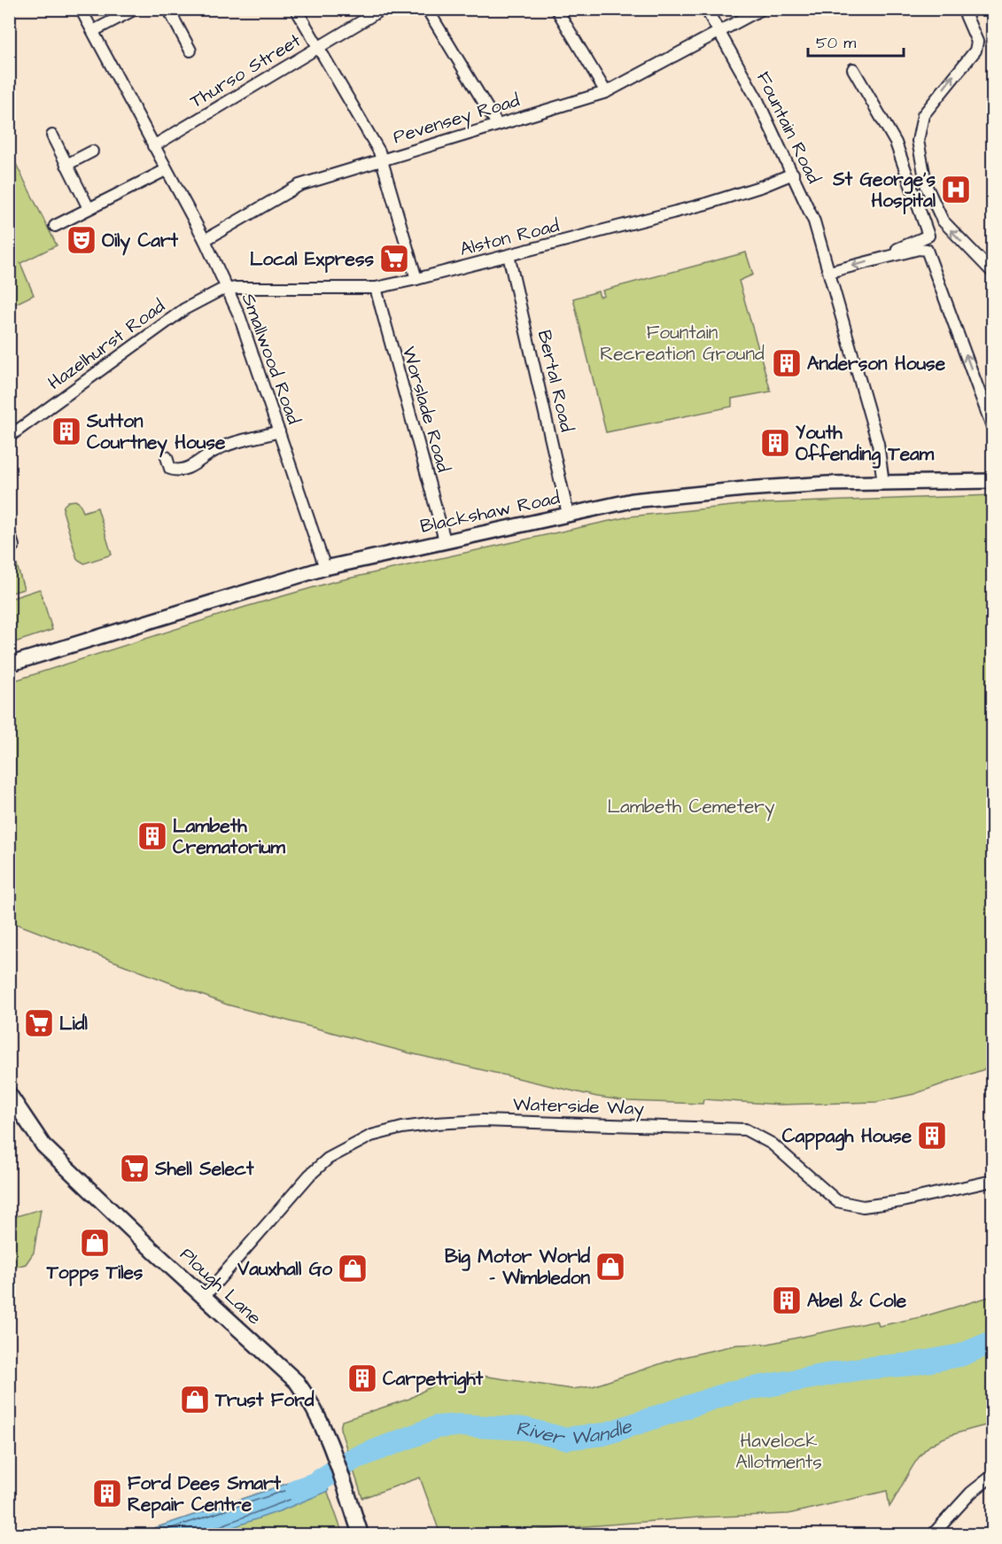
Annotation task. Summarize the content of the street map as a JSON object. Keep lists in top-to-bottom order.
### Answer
{
  "streets": {
    "main road": ["Plough Lane"],
    "street": [
      "Thurso Street",
      "Pevensey Road",
      "Fountain Road",
      "Alston Road",
      "Hazelhurst Road",
      "Smallwood Road",
      "Bertal Road",
      "Worslade Road",
      "Blackshaw Road",
      "Waterside Way"
    ]
  },
  "crossings": [
    ["Thurso Street", "Smallwood Road"],
    ["Pevensey Road", "Fountain Road"],
    ["Pevensey Road", "Smallwood Road"],
    ["Fountain Road", "Alston Road"],
    ["Fountain Road", "Blackshaw Road"],
    ["Alston Road", "Hazelhurst Road"],
    ["Alston Road", "Smallwood Road"],
    ["Alston Road", "Bertal Road"],
    ["Alston Road", "Worslade Road"],
    ["Hazelhurst Road", "Smallwood Road"],
    ["Smallwood Road", "Blackshaw Road"],
    ["Bertal Road", "Blackshaw Road"],
    ["Worslade Road", "Blackshaw Road"],
    ["Waterside Way", "Plough Lane"]
  ],
  "water": ["River Wandle"],
  "parks": ["Fountain Recreation Ground", "Lambeth Cemetery", "Havelock Allotments"],
  "places": {
    "hospital": ["St George's Hospital"],
    "theatre": ["Oily Cart"],
    "supermarket": ["Local Express", "Lidl", "Shell Select"],
    "building": [
      "Anderson House",
      "Sutton Courtney House",
      "Youth Offending Team",
      "Lambeth Crematorium",
      "Cappagh House",
      "Abel & Cole",
      "Carpetright",
      "Ford Dees Smart Repair Centre"
    ],
    "shop": [
      "Topps Tiles",
      "Big Motor World - Wimbledon",
      "Vauxhall Go",
      "Trust Ford"
    ]
  },
  "scale_bar": "50 m"
}
